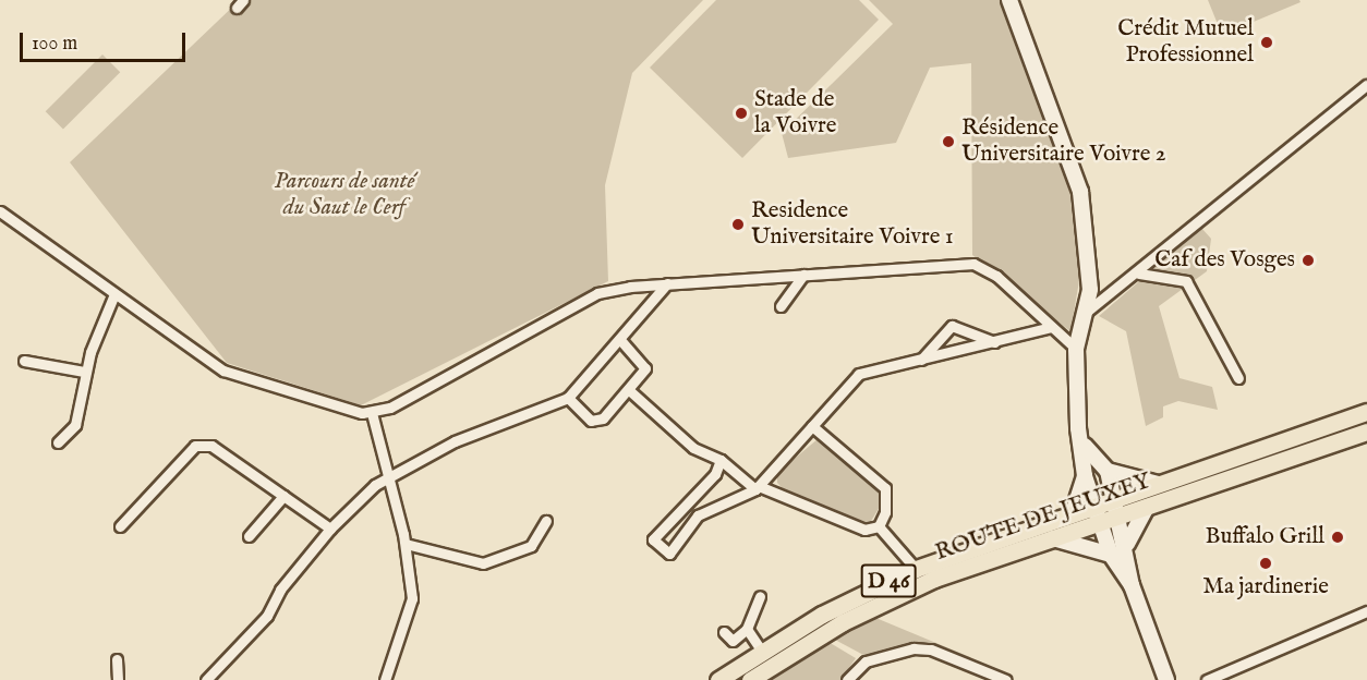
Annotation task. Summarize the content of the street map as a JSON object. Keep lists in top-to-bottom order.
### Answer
{
  "streets": {
    "main road": ["ROUTE DE JEUXEY", "D 46"]
  },
  "parks": ["Parcours de santé du Saut le Cerf"],
  "places": [
    "Crédit Mutuel Professionnel",
    "Stade de la Voivre",
    "Résidence Universitaire Voivre 2",
    "Residence Universitaire Voivre 1",
    "Caf des Vosges",
    "Buffalo Grill",
    "Ma jardinerie"
  ],
  "scale_bar": "100 m"
}
